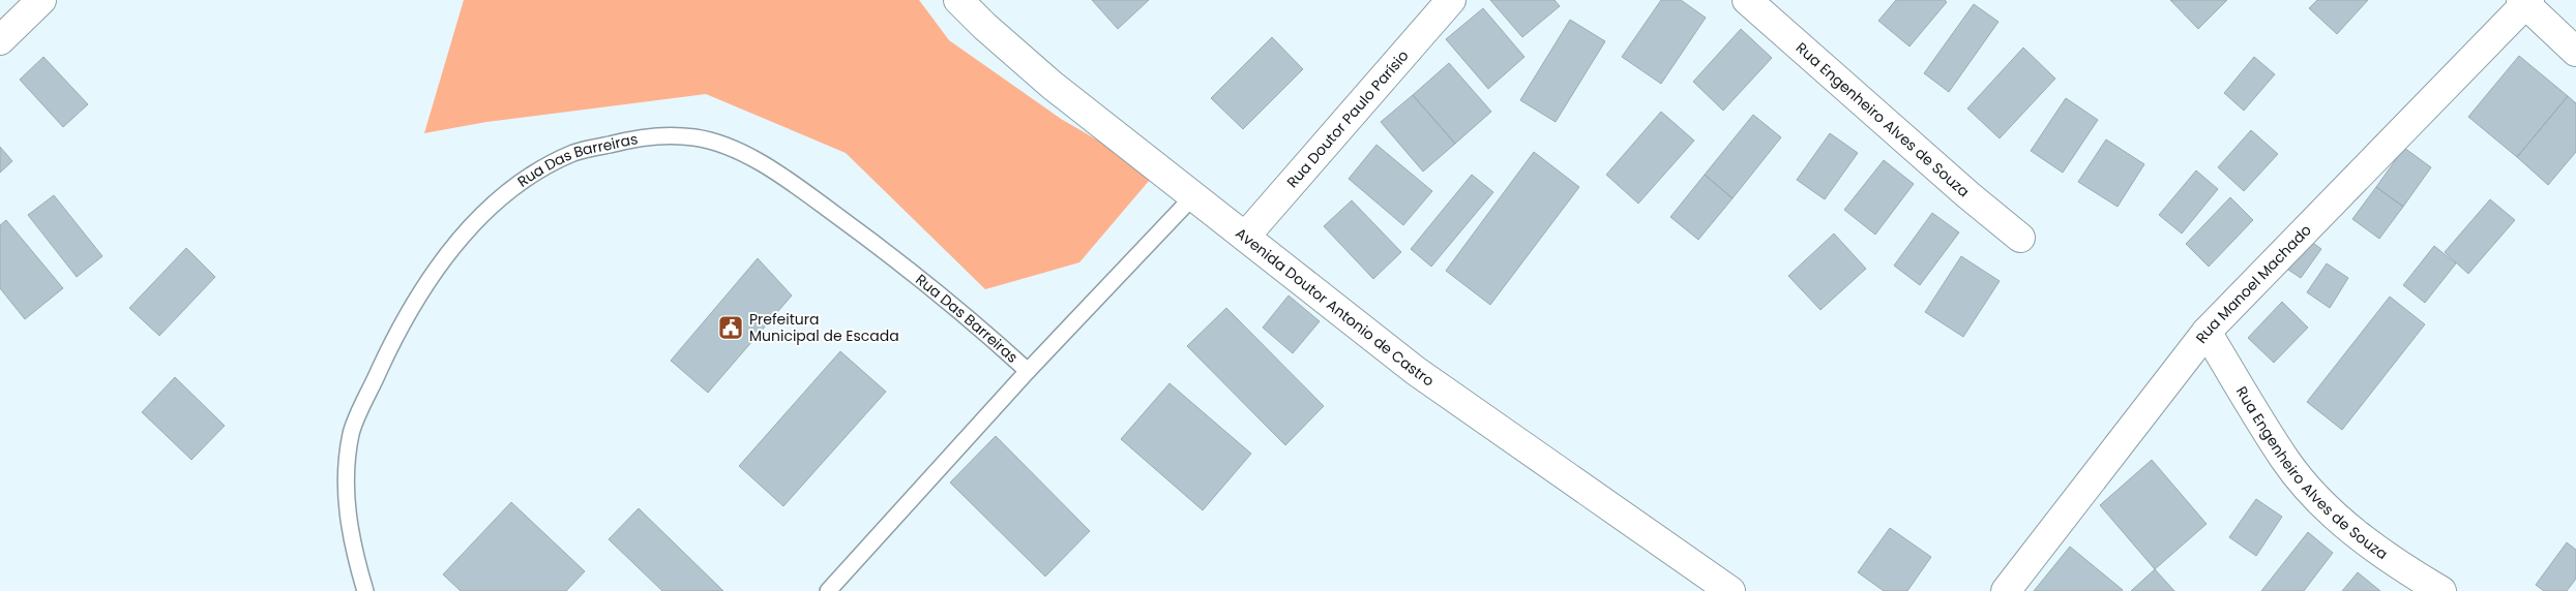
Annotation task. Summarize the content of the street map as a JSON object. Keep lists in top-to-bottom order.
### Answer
{
  "streets": {
    "street": [
      "Rua Doutor Paulo Parísio",
      "Rua Engenheiro Alves de Souza",
      "Rua Manoel Machado",
      "Avenida Doutor Antonio de Castro"
    ],
    "lane": ["Rua Das Barreiras"]
  },
  "crossings": [
    ["Rua Doutor Paulo Parísio", "Avenida Doutor Antonio de Castro"],
    ["Rua Engenheiro Alves de Souza", "Rua Manoel Machado"]
  ],
  "places": {
    "public building": ["Prefeitura Municipal de Escada"]
  }
}
